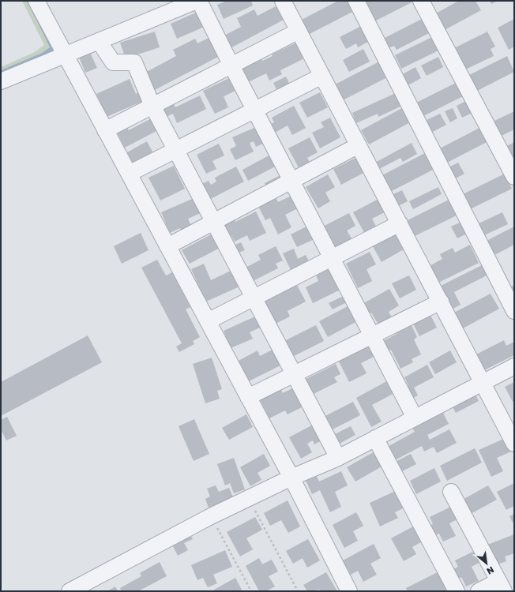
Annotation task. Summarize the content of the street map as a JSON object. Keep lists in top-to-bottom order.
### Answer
{
  "north": "bottom right"
}
